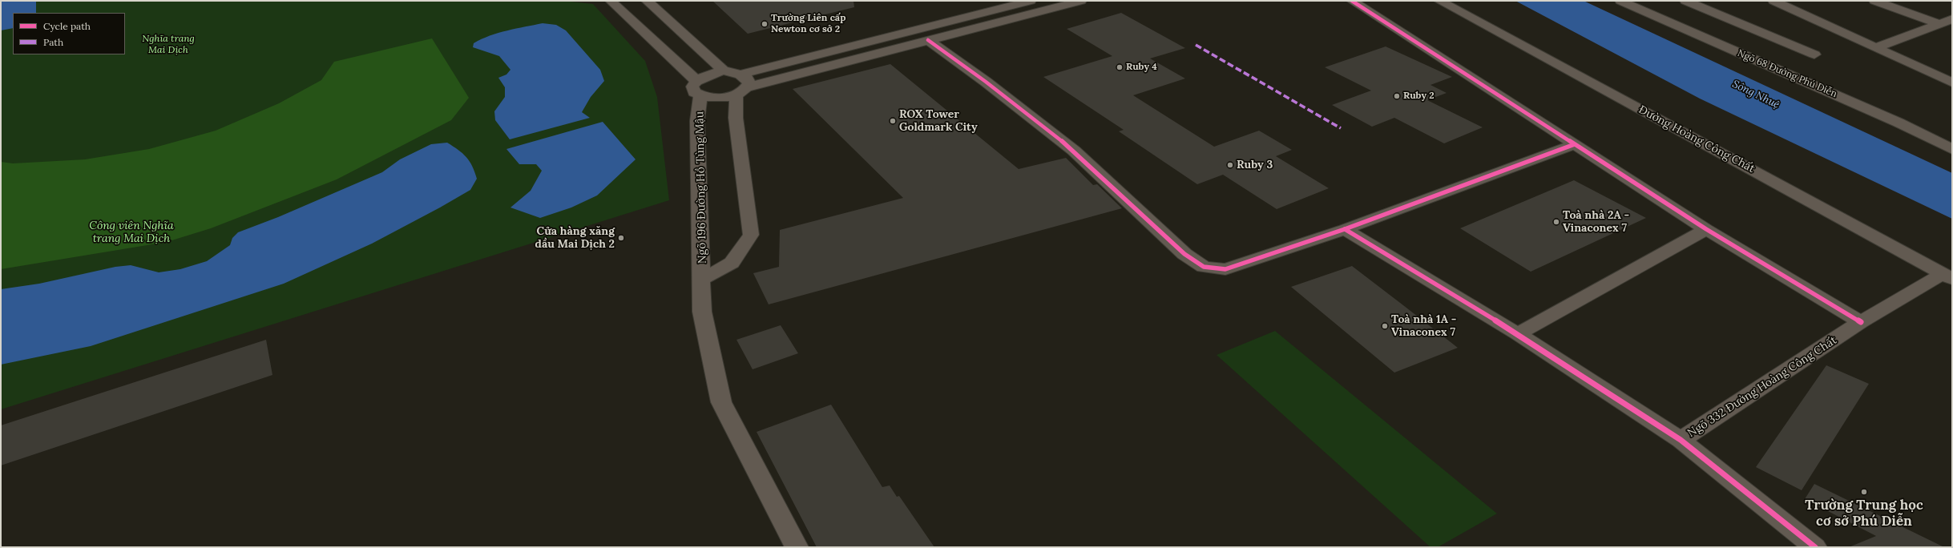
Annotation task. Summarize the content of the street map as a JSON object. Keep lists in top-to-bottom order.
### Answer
{
  "streets": {
    "street": [
      "Ngõ 68 Đường Phú Diễn",
      "Đường Hoàng Công Chất",
      "Ngõ 196 Đường Hồ Tùng Mậu",
      "Ngõ 332 Đường Hoàng Công Chất"
    ]
  },
  "crossings": [
    ["Đường Hoàng Công Chất", "Ngõ 332 Đường Hoàng Công Chất"]
  ],
  "water": ["Sông Nhuệ"],
  "parks": ["Nghĩa trang Mai Dịch", "Công viên Nghĩa trang Mai Dịch"],
  "places": [
    "Trường Liên cấp Newton cơ sở 2",
    "Ruby 4",
    "Ruby 2",
    "ROX Tower Goldmark City",
    "Ruby 3",
    "Toà nhà 2A - Vinaconex 7",
    "Cửa hàng xăng dầu Mai Dịch 2",
    "Toà nhà 1A - Vinaconex 7",
    "Trường Trung học cơ sở Phú Diễn"
  ],
  "legend": ["Cycle path", "Path"]
}
